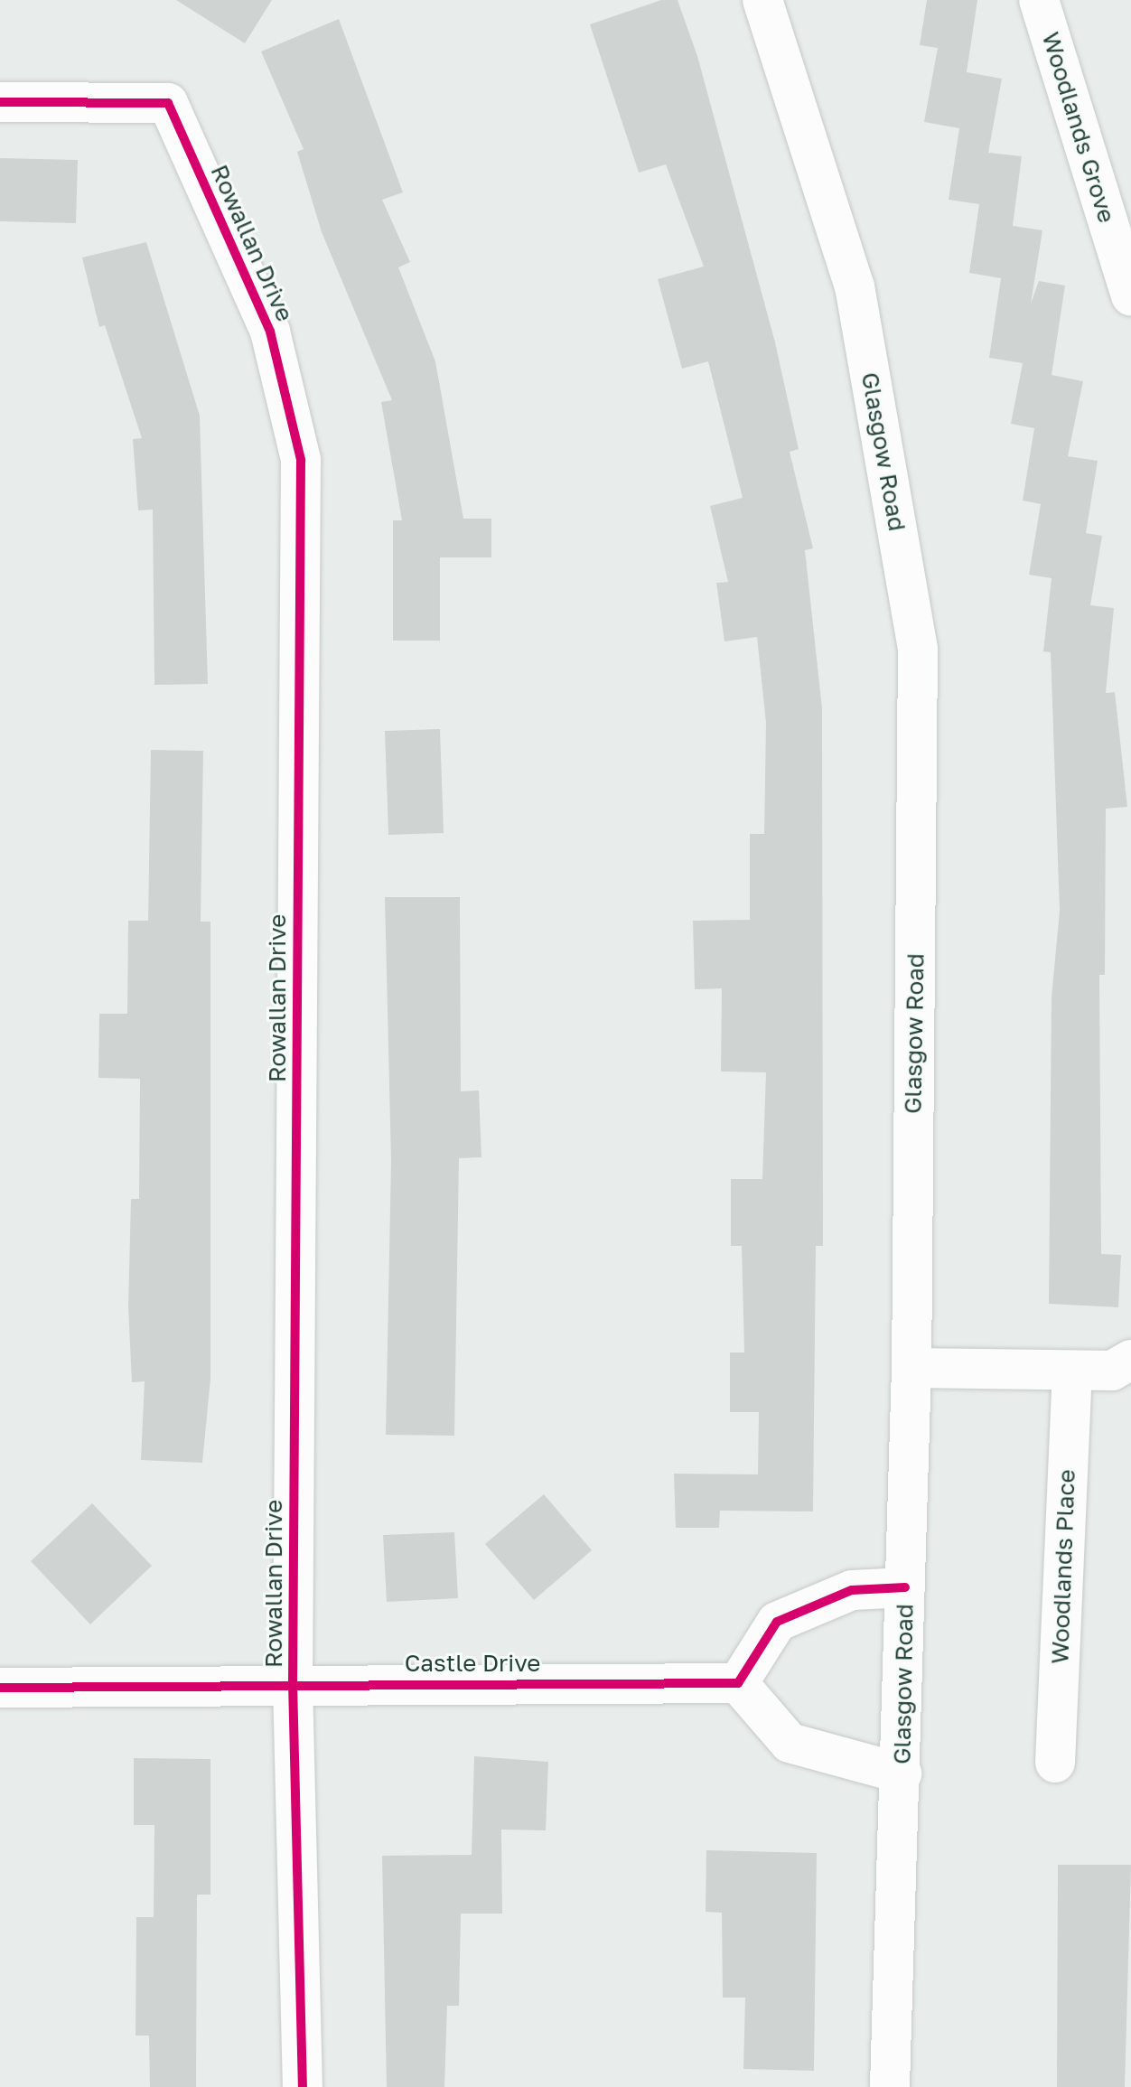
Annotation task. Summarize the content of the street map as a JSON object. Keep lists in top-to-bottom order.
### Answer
{
  "streets": {
    "street": [
      "Woodlands Grove",
      "Rowallan Drive",
      "Glasgow Road",
      "Woodlands Place",
      "Castle Drive"
    ]
  },
  "crossings": [
    ["Rowallan Drive", "Castle Drive"]
  ]
}
